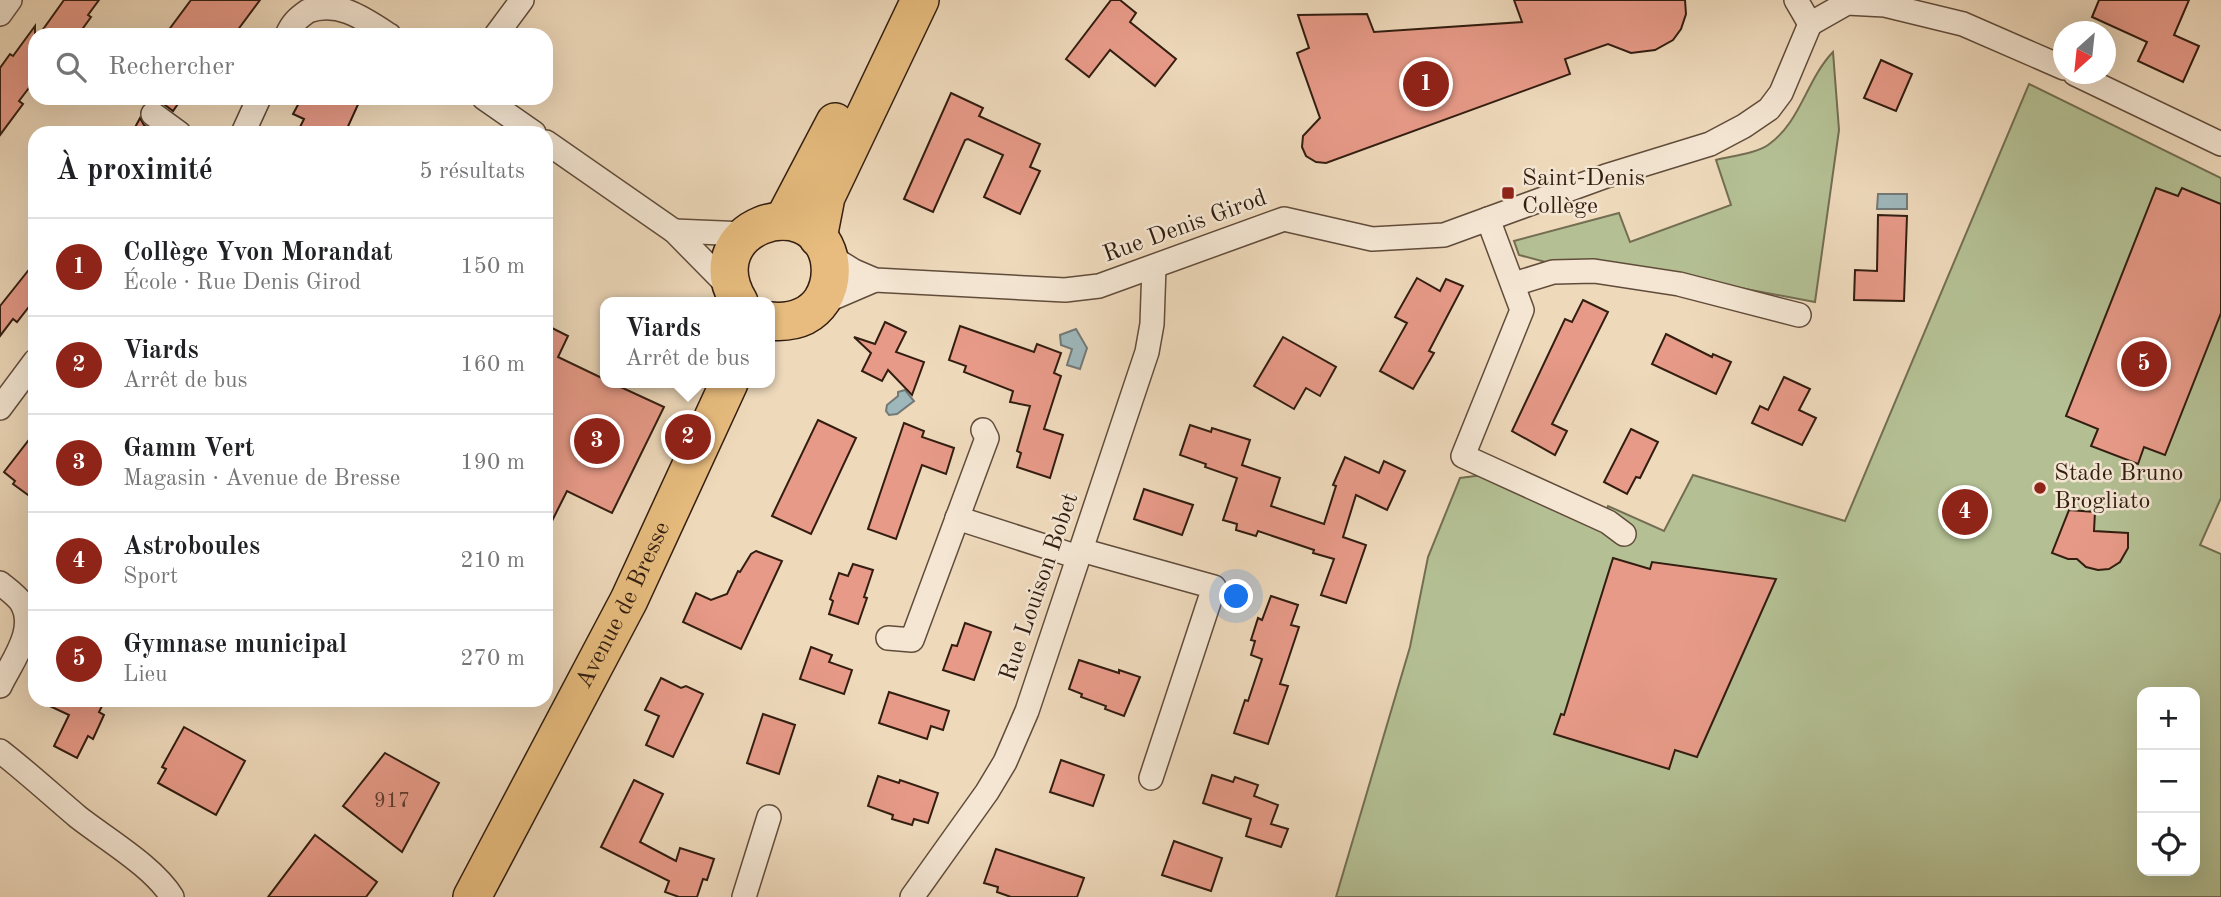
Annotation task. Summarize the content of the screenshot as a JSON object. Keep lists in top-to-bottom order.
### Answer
{
  "streets": {
    "main road": ["Avenue de Bresse"],
    "street": ["Rue Denis Girod", "Rue Louison Bobet"]
  },
  "crossings": [
    ["Rue Denis Girod", "Rue Louison Bobet"]
  ],
  "places": {
    "transit": ["Saint-Denis Collège"],
    "other": ["Stade Bruno Brogliato"]
  },
  "house_numbers": ["917"],
  "north": "bottom left",
  "page": {
    "search": "Rechercher",
    "pins": [
      "1",
      "5",
      "2",
      "3",
      "4"
    ],
    "heading": ["À proximité", "5 résultats"],
    "list": [
      {
        "mark": "1",
        "name": "Collège Yvon Morandat",
        "note": "École · Rue Denis Girod",
        "value": "150 m"
      },
      {
        "mark": "2",
        "name": "Viards",
        "note": "Arrêt de bus",
        "value": "160 m"
      },
      {
        "mark": "3",
        "name": "Gamm Vert",
        "note": "Magasin · Avenue de Bresse",
        "value": "190 m"
      },
      {
        "mark": "4",
        "name": "Astroboules",
        "note": "Sport",
        "value": "210 m"
      },
      {
        "mark": "5",
        "name": "Gymnase municipal",
        "note": "Lieu",
        "value": "270 m"
      }
    ],
    "popup": ["Viards", "Arrêt de bus"],
    "map_buttons": ["+", "−"]
  }
}
